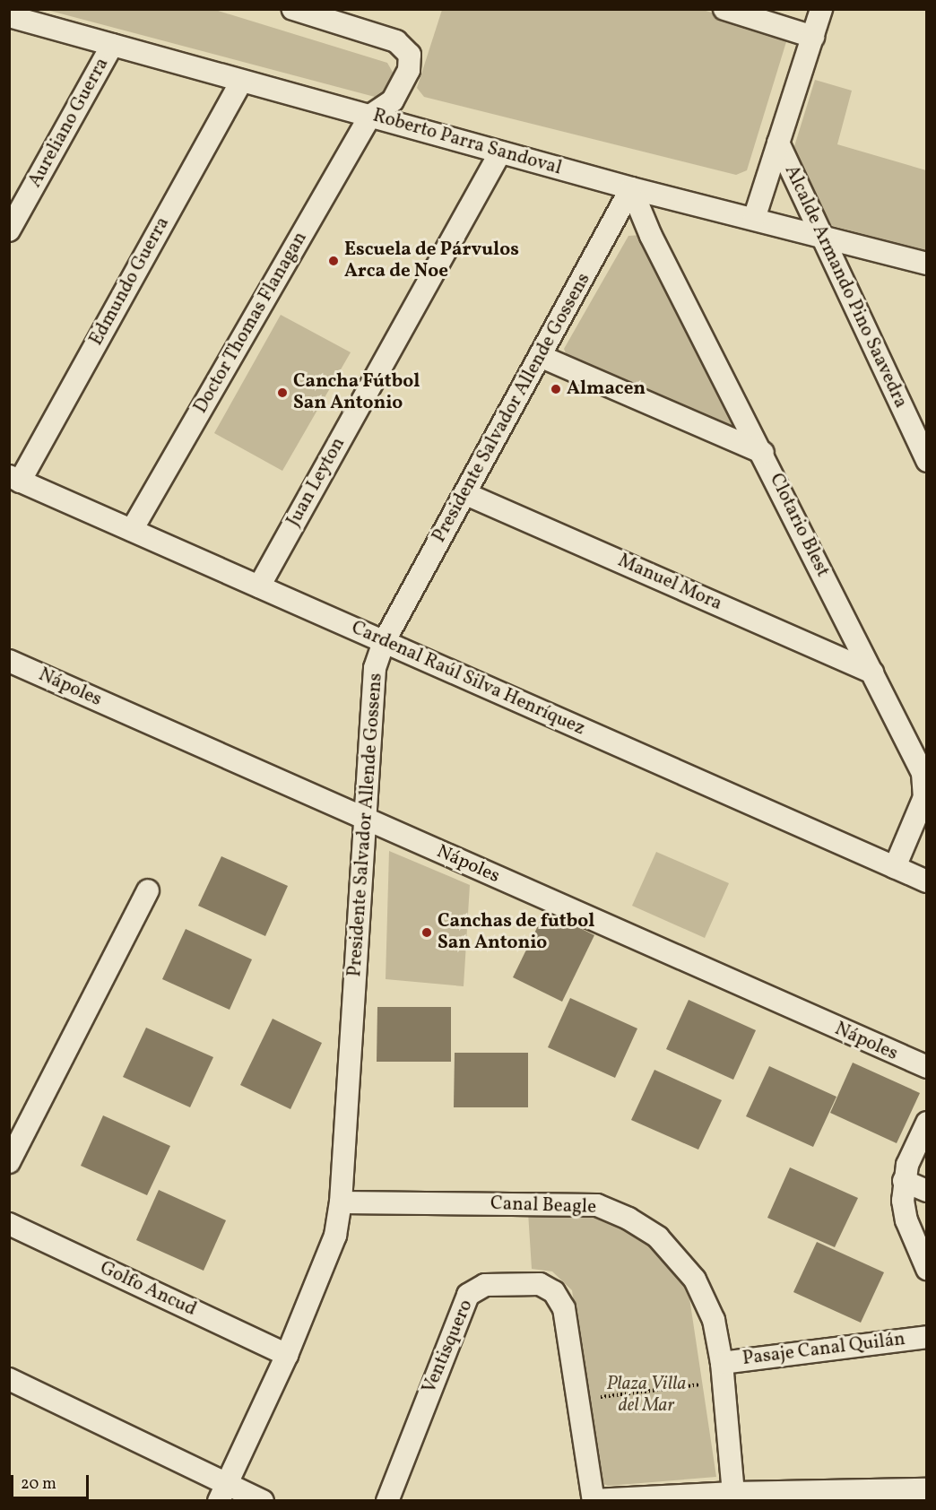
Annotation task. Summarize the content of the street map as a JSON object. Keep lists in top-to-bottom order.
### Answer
{
  "streets": {
    "street": [
      "Aureliano Guerra",
      "Roberto Parra Sandoval",
      "Edmundo Guerra",
      "Alcalde Armando Pino Saavedra",
      "Doctor Thomas Flanagan",
      "Presidente Salvador Allende Gossens",
      "Juan Leyton",
      "Clotario Blest",
      "Manuel Mora",
      "Cardenal Raúl Silva Henríquez",
      "Nápoles",
      "Canal Beagle",
      "Golfo Ancud",
      "Ventisquero",
      "Pasaje Canal Quilán"
    ]
  },
  "crossings": [
    ["Aureliano Guerra", "Roberto Parra Sandoval"],
    ["Roberto Parra Sandoval", "Edmundo Guerra"],
    ["Roberto Parra Sandoval", "Alcalde Armando Pino Saavedra"],
    ["Roberto Parra Sandoval", "Doctor Thomas Flanagan"],
    ["Roberto Parra Sandoval", "Presidente Salvador Allende Gossens"],
    ["Roberto Parra Sandoval", "Juan Leyton"],
    ["Roberto Parra Sandoval", "Clotario Blest"],
    ["Edmundo Guerra", "Cardenal Raúl Silva Henríquez"],
    ["Doctor Thomas Flanagan", "Cardenal Raúl Silva Henríquez"],
    ["Presidente Salvador Allende Gossens", "Clotario Blest"],
    ["Presidente Salvador Allende Gossens", "Manuel Mora"],
    ["Presidente Salvador Allende Gossens", "Cardenal Raúl Silva Henríquez"],
    ["Presidente Salvador Allende Gossens", "Nápoles"],
    ["Presidente Salvador Allende Gossens", "Canal Beagle"],
    ["Presidente Salvador Allende Gossens", "Golfo Ancud"],
    ["Juan Leyton", "Cardenal Raúl Silva Henríquez"],
    ["Clotario Blest", "Manuel Mora"],
    ["Clotario Blest", "Cardenal Raúl Silva Henríquez"],
    ["Canal Beagle", "Pasaje Canal Quilán"]
  ],
  "parks": ["Plaza Villa del Mar"],
  "places": [
    "Escuela de Párvulos Arca de Noe",
    "Almacen",
    "Cancha Fútbol San Antonio",
    "Canchas de futbol San Antonio"
  ],
  "scale_bar": "20 m"
}
